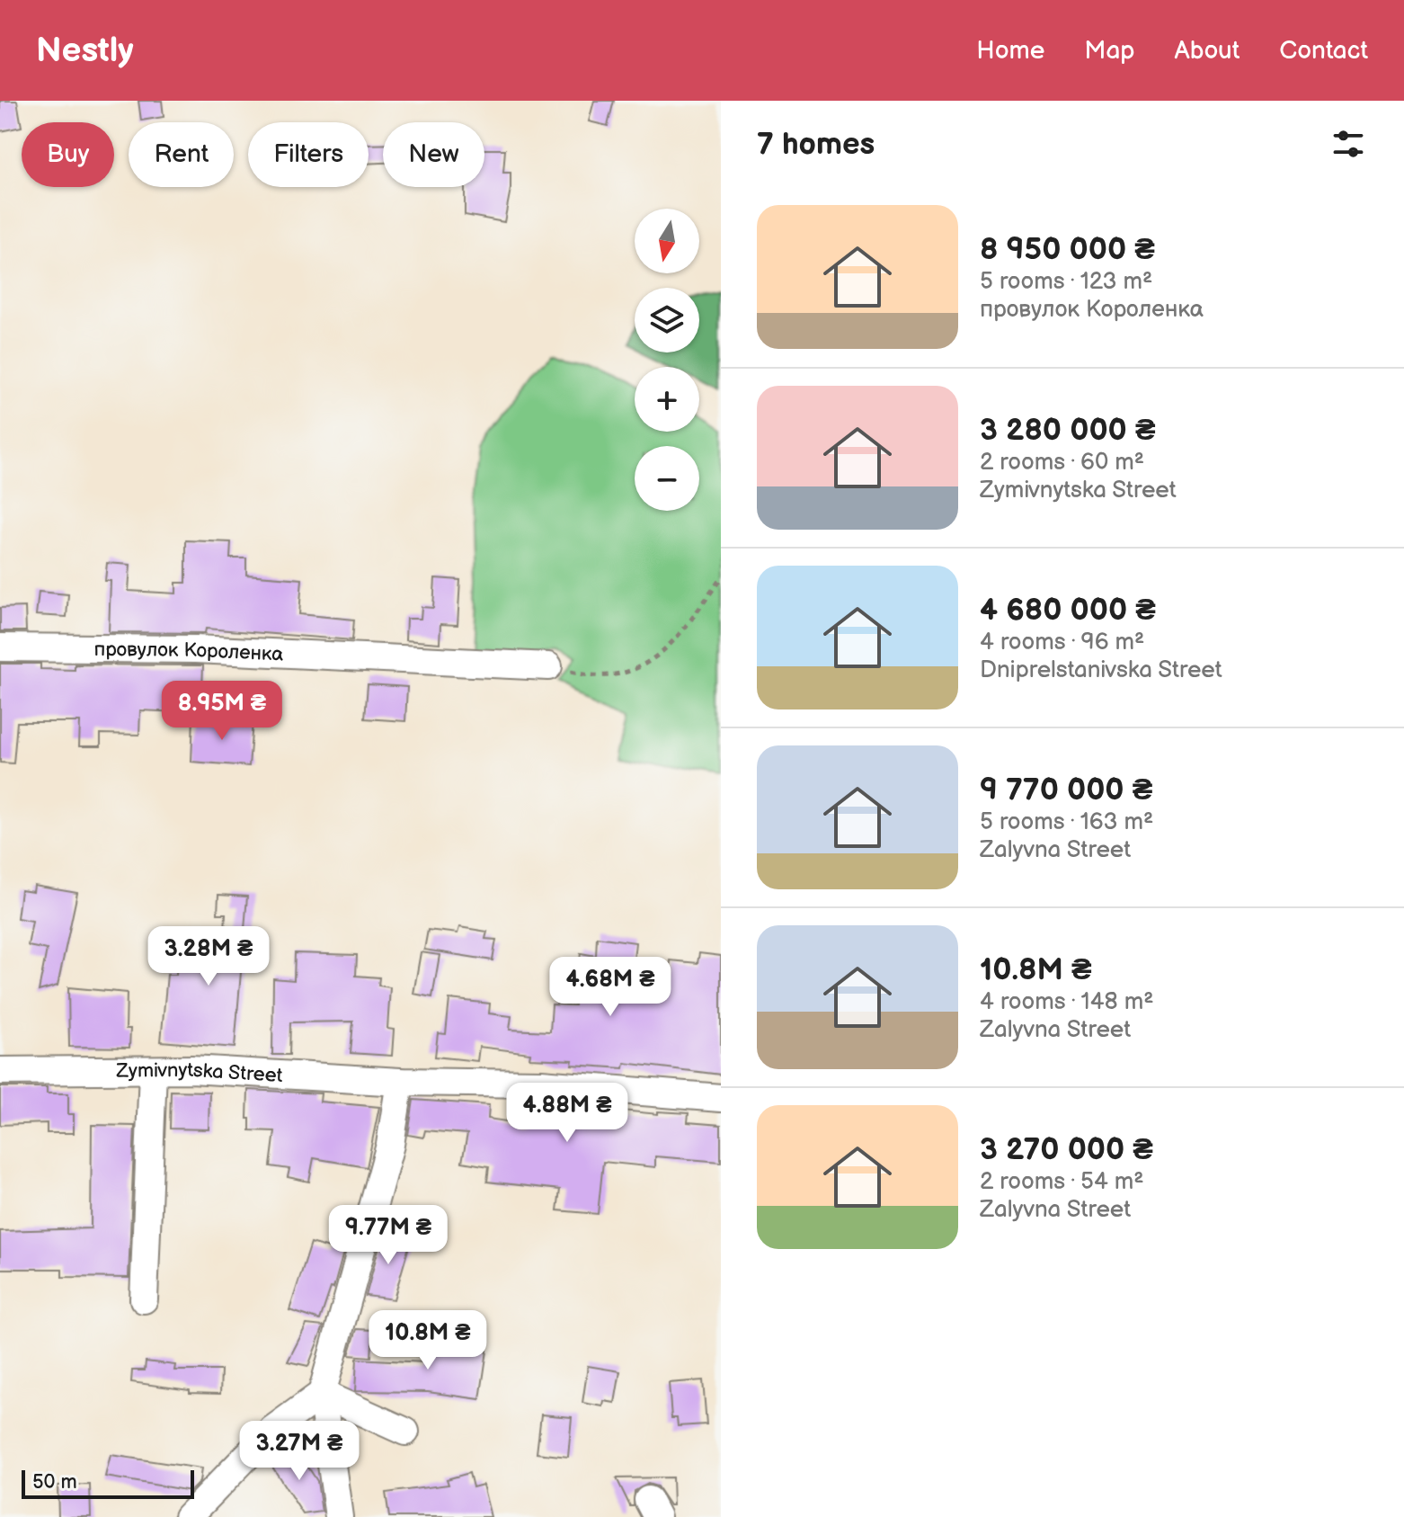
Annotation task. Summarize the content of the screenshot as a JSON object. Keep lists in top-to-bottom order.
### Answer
{
  "streets": {
    "street": ["провулок Короленка", "Zymivnytska Street"]
  },
  "scale_bar": "50 m",
  "north": "bottom",
  "page": {
    "header": "Nestly",
    "nav": [
      "Home",
      "Map",
      "About",
      "Contact"
    ],
    "heading": "7 homes",
    "chip": [
      "Buy",
      "Rent",
      "Filters",
      "New"
    ],
    "list": [
      {
        "name": "8 950 000 ₴",
        "note": "5 rooms · 123 m² · провулок Короленка"
      },
      {
        "name": "3 280 000 ₴",
        "note": "2 rooms · 60 m² · Zymivnytska Street"
      },
      {
        "name": "4 680 000 ₴",
        "note": "4 rooms · 96 m² · Dniprelstanivska Street"
      },
      {
        "name": "9 770 000 ₴",
        "note": "5 rooms · 163 m² · Zalyvna Street"
      },
      {
        "name": "10.8M ₴",
        "note": "4 rooms · 148 m² · Zalyvna Street"
      },
      {
        "name": "3 270 000 ₴",
        "note": "2 rooms · 54 m² · Zalyvna Street"
      }
    ],
    "map_buttons": ["+", "−"],
    "price": [
      "8.95M ₴",
      "3.28M ₴",
      "4.68M ₴",
      "4.88M ₴",
      "9.77M ₴",
      "10.8M ₴",
      "3.27M ₴"
    ],
    "scale": "50 m"
  }
}
